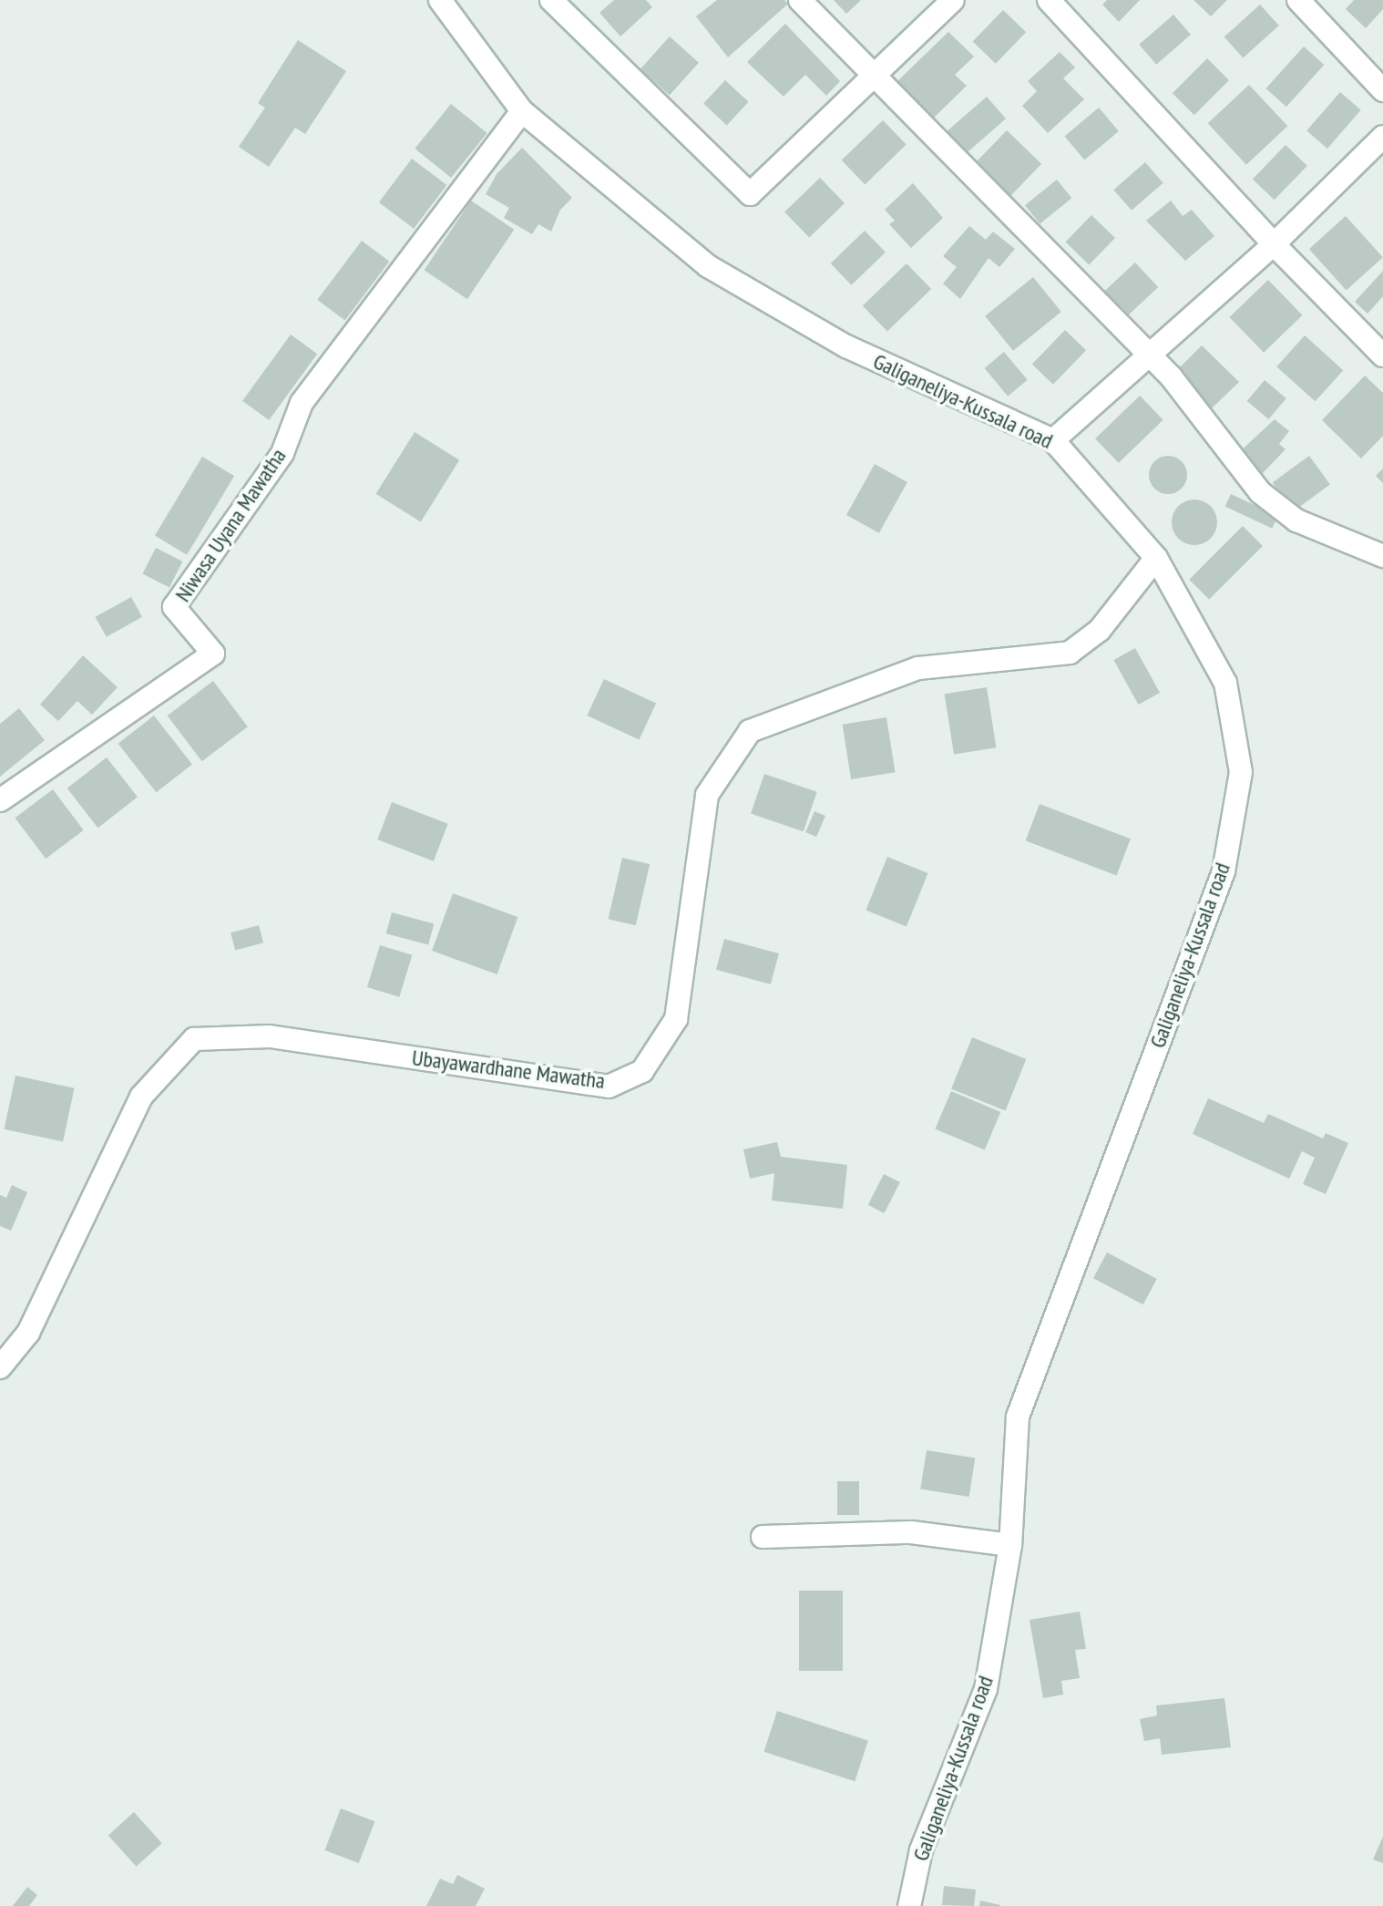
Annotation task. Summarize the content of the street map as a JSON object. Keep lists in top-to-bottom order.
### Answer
{
  "streets": {
    "street": ["Galiganeliya-Kussala road", "Niwasa Uyana Mawatha", "Ubayawardhane Mawatha"]
  },
  "crossings": [
    ["Galiganeliya-Kussala road", "Niwasa Uyana Mawatha"],
    ["Galiganeliya-Kussala road", "Ubayawardhane Mawatha"]
  ]
}
